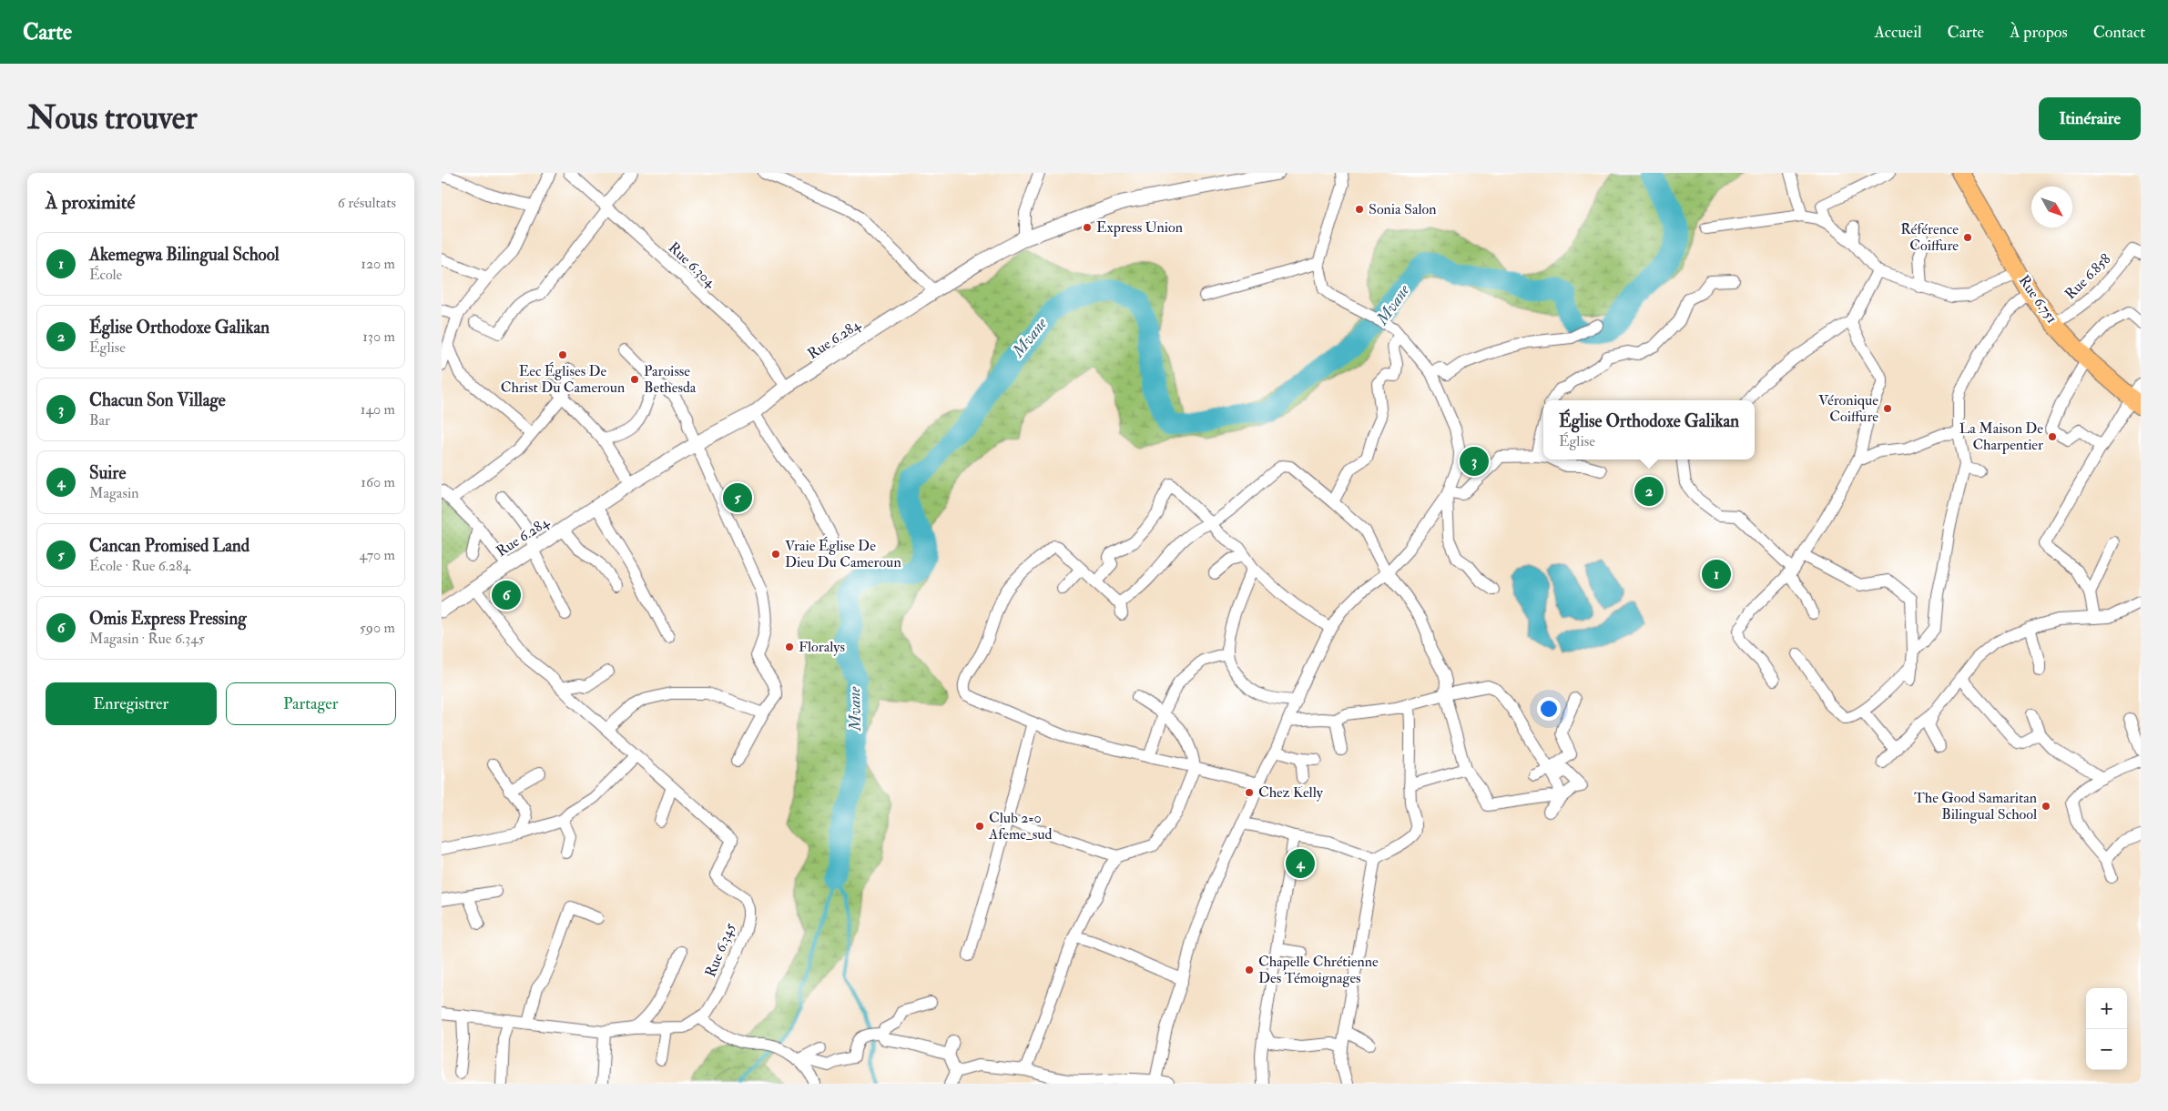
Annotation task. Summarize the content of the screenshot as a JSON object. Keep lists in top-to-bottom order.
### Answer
{
  "streets": {
    "main road": ["Rue 6.751"],
    "street": [
      "Rue 6.304",
      "Rue 6.858",
      "Rue 6.284",
      "Rue 6.345"
    ]
  },
  "crossings": [
    ["Rue 6.304", "Rue 6.284"],
    ["Rue 6.858", "Rue 6.751"],
    ["Rue 6.284", "Rue 6.345"]
  ],
  "water": ["Mvane"],
  "places": [
    "Sonia Salon",
    "Express Union",
    "Référence Coiffure",
    "Eec Églises De Christ Du Cameroun",
    "Paroisse Bethesda",
    "Véronique Coiffure",
    "La Maison De Charpentier",
    "Vraie Église De Dieu Du Cameroun",
    "Floralys",
    "Chez Kelly",
    "The Good Samaritan Bilingual School",
    "Club 2=0 Afeme_sud",
    "Chapelle Chrétienne Des Témoignages"
  ],
  "north": "bottom right",
  "page": {
    "header": "Carte",
    "nav": [
      "Accueil",
      "Carte",
      "À propos",
      "Contact"
    ],
    "buttons": [
      "Itinéraire",
      ["Enregistrer", "Partager"]
    ],
    "title": "Nous trouver",
    "heading": ["À proximité", "6 résultats"],
    "list": [
      {
        "mark": "1",
        "name": "Akemegwa Bilingual School",
        "note": "École",
        "value": "120 m"
      },
      {
        "mark": "2",
        "name": "Église Orthodoxe Galikan",
        "note": "Église",
        "value": "130 m"
      },
      {
        "mark": "3",
        "name": "Chacun Son Village",
        "note": "Bar",
        "value": "140 m"
      },
      {
        "mark": "4",
        "name": "Suire",
        "note": "Magasin",
        "value": "160 m"
      },
      {
        "mark": "5",
        "name": "Cancan Promised Land",
        "note": "École · Rue 6.284",
        "value": "470 m"
      },
      {
        "mark": "6",
        "name": "Omis Express Pressing",
        "note": "Magasin · Rue 6.345",
        "value": "590 m"
      }
    ],
    "popup": ["Église Orthodoxe Galikan", "Église"],
    "pins": [
      "3",
      "2",
      "5",
      "1",
      "6",
      "4"
    ],
    "map_buttons": ["+", "−"]
  }
}
